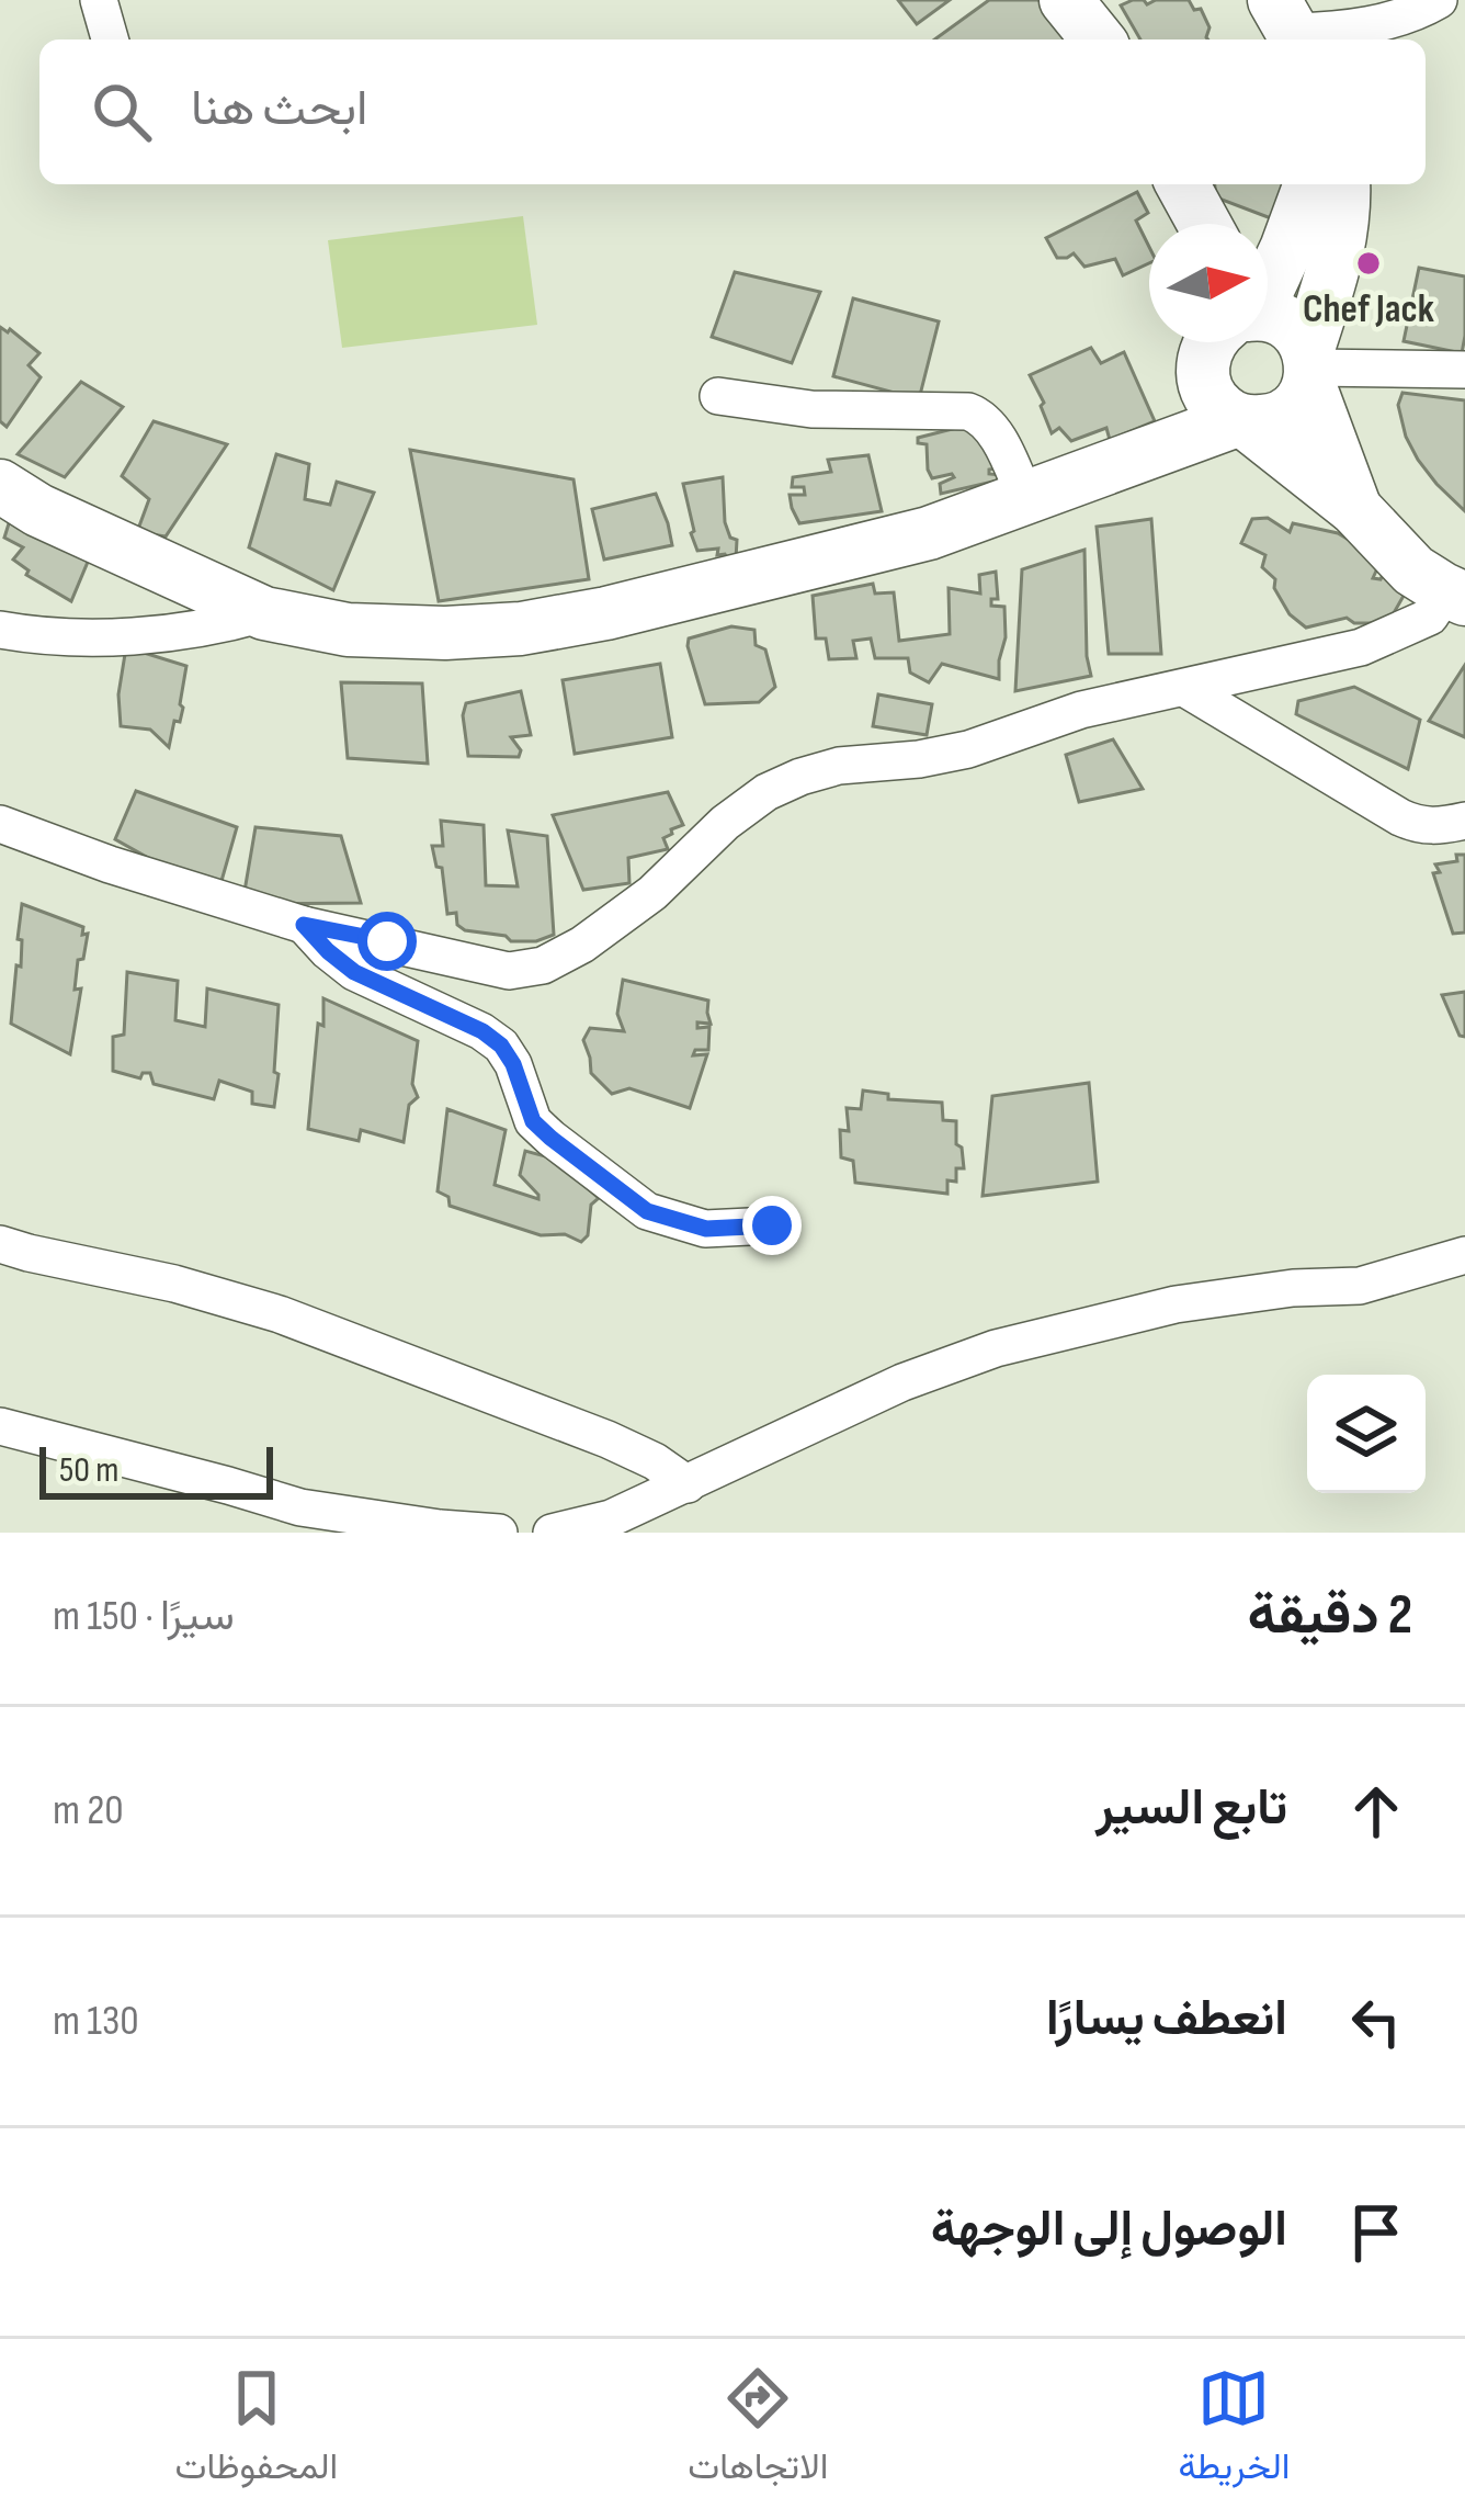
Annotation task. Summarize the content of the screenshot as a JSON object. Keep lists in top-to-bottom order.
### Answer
{
  "places": ["Chef Jack"],
  "scale_bar": "50 m",
  "north": "right",
  "page": {
    "search": "ابحث هنا",
    "scale": "50 m",
    "heading": ["2 دقيقة", "سيرًا · 150 m"],
    "list": [
      ["تابع السير", "20 m"],
      ["انعطف يسارًا", "130 m"],
      "الوصول إلى الوجهة"
    ],
    "nav": ["الخريطة", "الاتجاهات", "المحفوظات"]
  }
}
